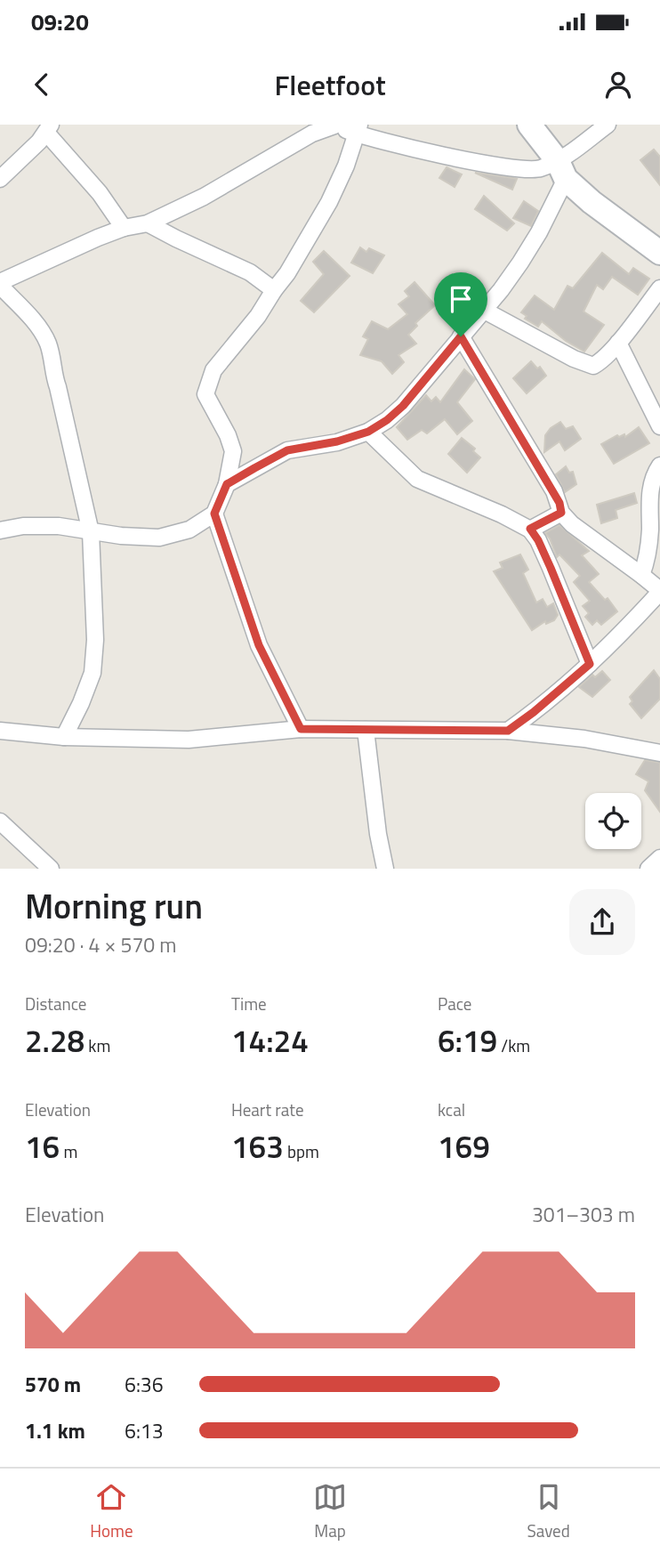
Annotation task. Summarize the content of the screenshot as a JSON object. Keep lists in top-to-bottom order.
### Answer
{
  "page": {
    "status": "09:20",
    "header": "Fleetfoot",
    "heading": ["Morning run", "09:20 · 4 × 570 m"],
    "stats": [
      ["Distance", "2.28 km"],
      ["Time", "14:24"],
      ["Pace", "6:19 /km"],
      ["Elevation", "16 m"],
      ["Heart rate", "163 bpm"],
      ["kcal", "169"]
    ],
    "chart": ["Elevation", "301–303 m"],
    "list": [
      {
        "name": "570 m",
        "note": "6:36"
      },
      {
        "name": "1.1 km",
        "note": "6:13"
      }
    ],
    "tabs": ["Home", "Map", "Saved"]
  }
}
